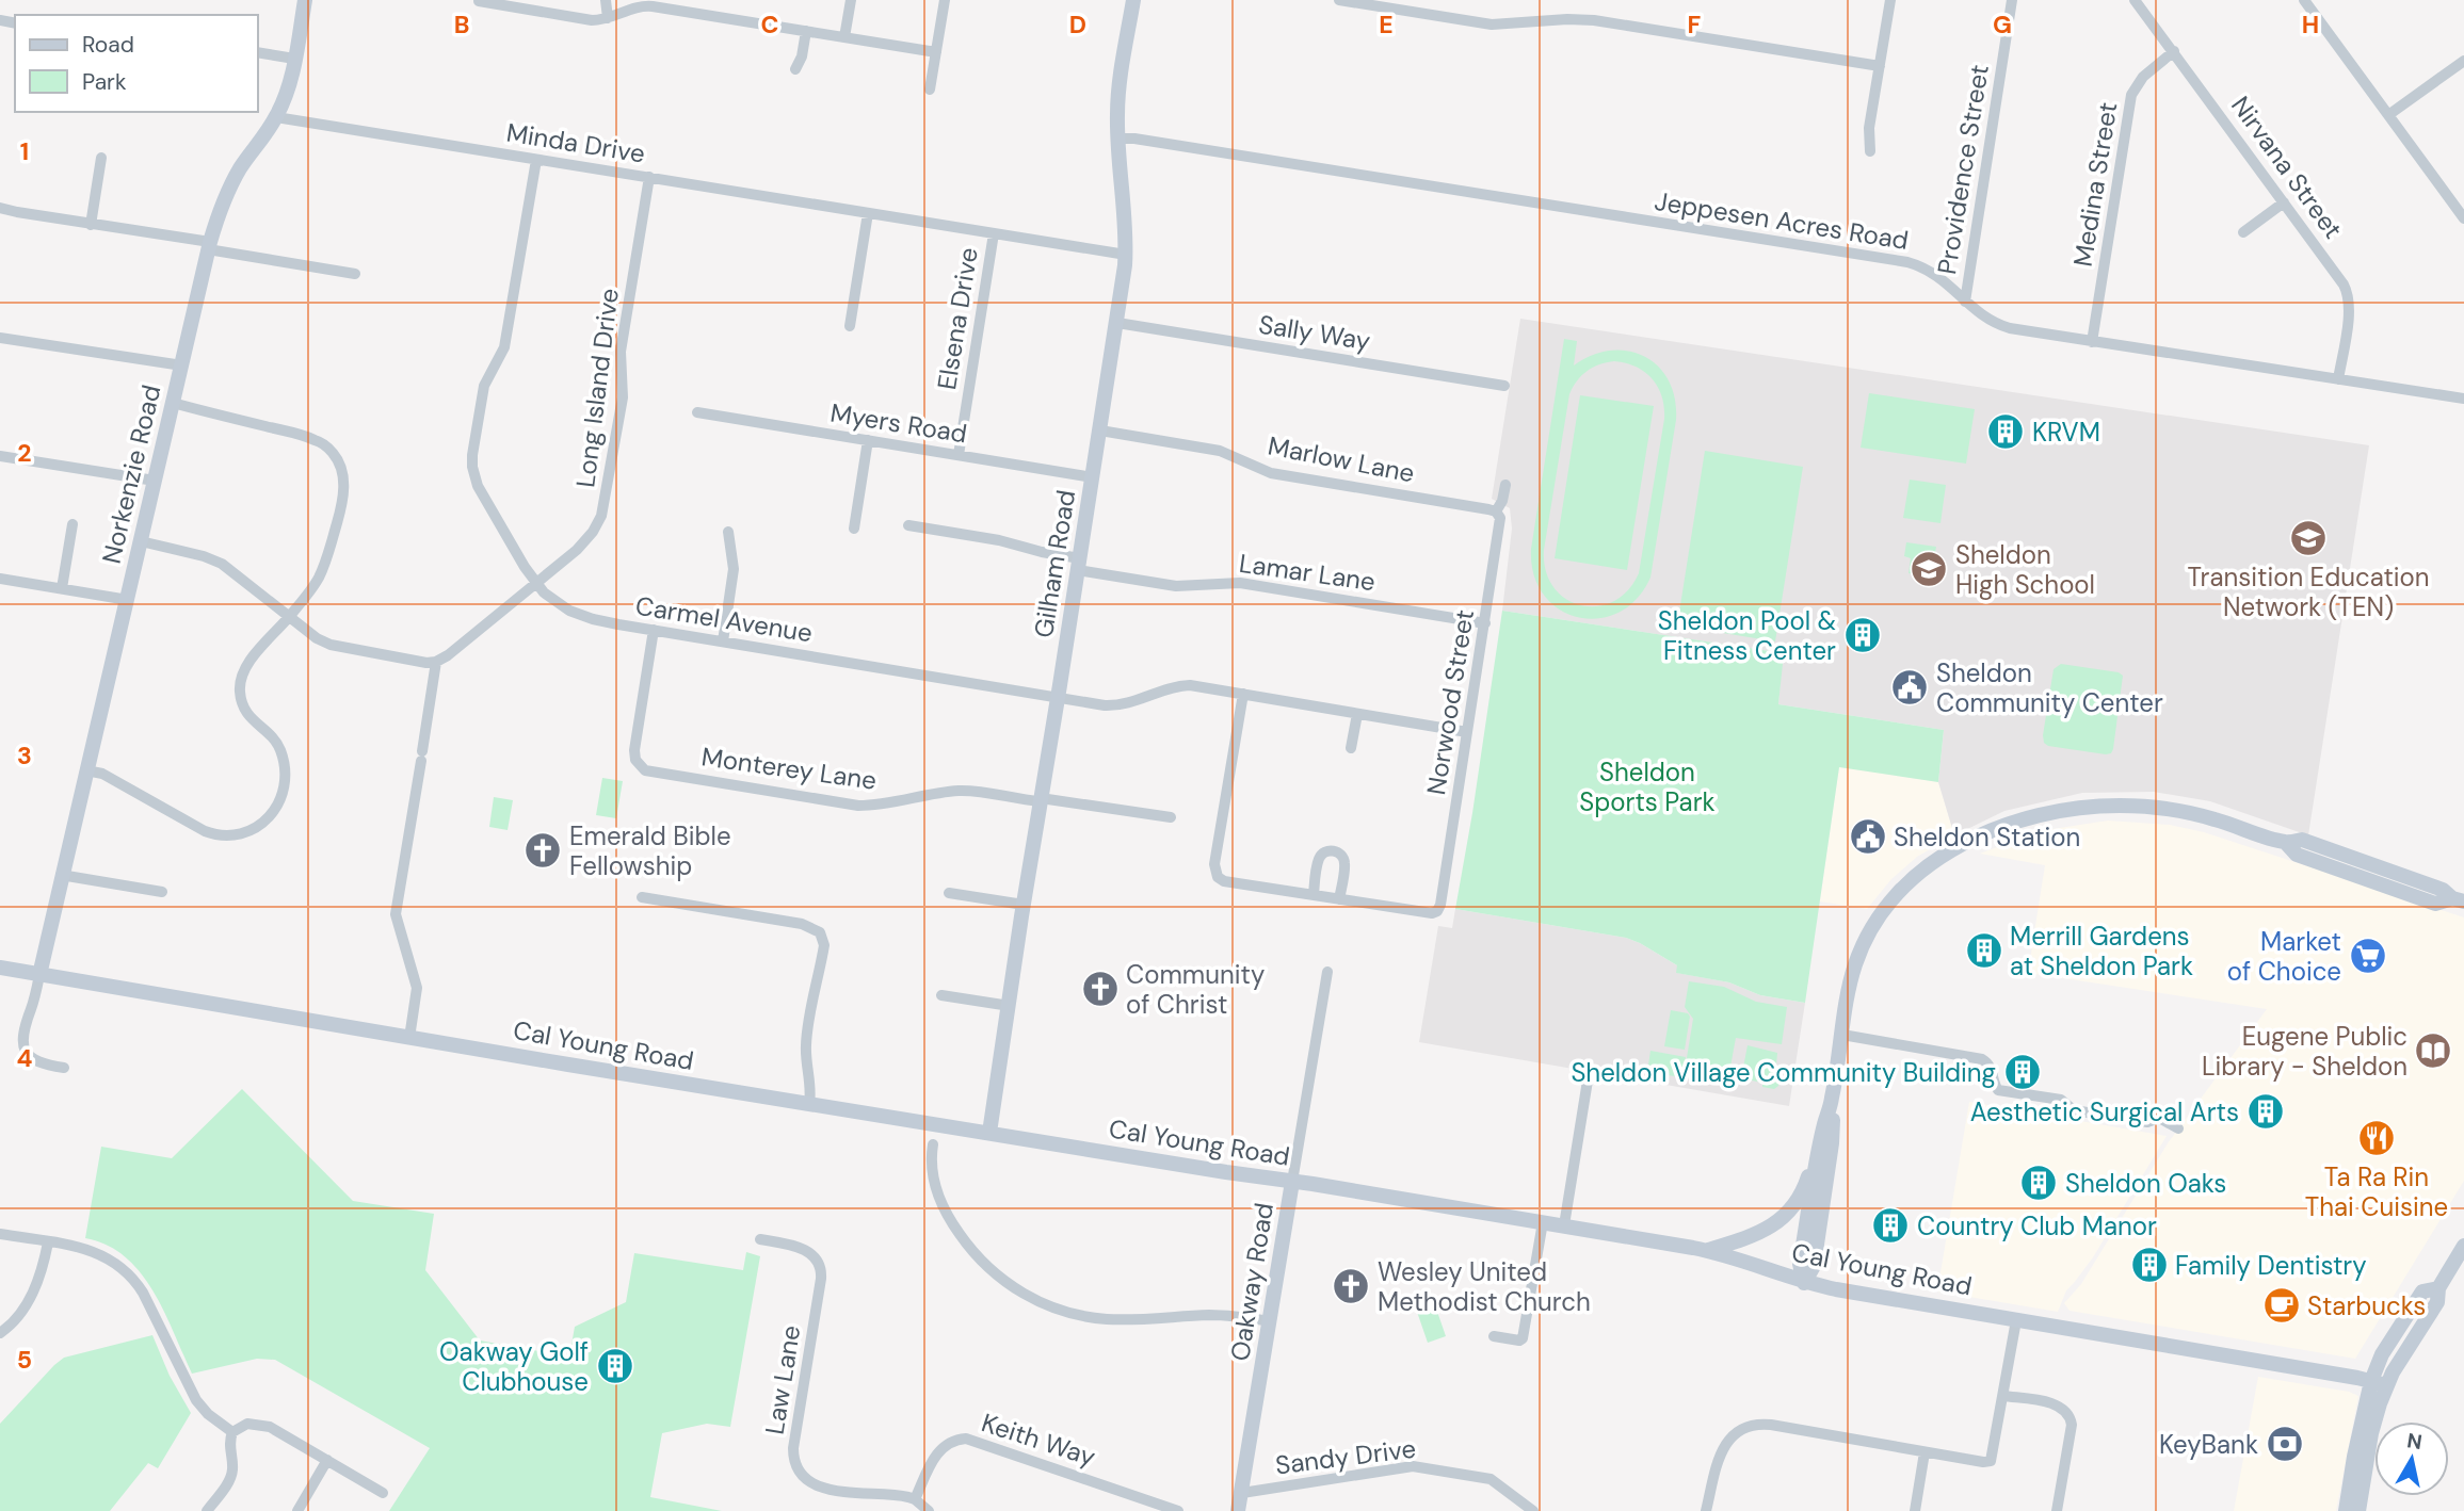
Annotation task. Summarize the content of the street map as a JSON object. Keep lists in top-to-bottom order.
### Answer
{
  "streets": {
    "street": [
      "Minda Drive",
      "Nirvana Street",
      "Providence Street",
      "Medina Street",
      "Jeppesen Acres Road",
      "Elsena Drive",
      "Sally Way",
      "Long Island Drive",
      "Myers Road",
      "Marlow Lane",
      "Norkenzie Road",
      "Gilham Road",
      "Lamar Lane",
      "Carmel Avenue",
      "Norwood Street",
      "Monterey Lane",
      "Cal Young Road",
      "Oakway Road",
      "Law Lane",
      "Keith Way",
      "Sandy Drive"
    ]
  },
  "crossings": [
    ["Minda Drive", "Elsena Drive"],
    ["Minda Drive", "Long Island Drive"],
    ["Minda Drive", "Norkenzie Road"],
    ["Minda Drive", "Gilham Road"],
    ["Minda Drive", "Carmel Avenue"],
    ["Nirvana Street", "Medina Street"],
    ["Nirvana Street", "Jeppesen Acres Road"],
    ["Providence Street", "Jeppesen Acres Road"],
    ["Medina Street", "Jeppesen Acres Road"],
    ["Jeppesen Acres Road", "Gilham Road"],
    ["Elsena Drive", "Myers Road"],
    ["Sally Way", "Gilham Road"],
    ["Long Island Drive", "Carmel Avenue"],
    ["Myers Road", "Gilham Road"],
    ["Marlow Lane", "Gilham Road"],
    ["Marlow Lane", "Norwood Street"],
    ["Norkenzie Road", "Cal Young Road"],
    ["Gilham Road", "Lamar Lane"],
    ["Gilham Road", "Carmel Avenue"],
    ["Gilham Road", "Monterey Lane"],
    ["Gilham Road", "Cal Young Road"],
    ["Lamar Lane", "Norwood Street"],
    ["Carmel Avenue", "Norwood Street"],
    ["Carmel Avenue", "Monterey Lane"],
    ["Cal Young Road", "Oakway Road"],
    ["Oakway Road", "Sandy Drive"],
    ["Law Lane", "Keith Way"]
  ],
  "parks": ["Sheldon Sports Park"],
  "places": {
    "building": [
      "KRVM",
      "Sheldon Pool & Fitness Center",
      "Merrill Gardens at Sheldon Park",
      "Sheldon Village Community Building",
      "Aesthetic Surgical Arts",
      "Sheldon Oaks",
      "Country Club Manor",
      "Family Dentistry",
      "Oakway Golf Clubhouse"
    ],
    "school or university": ["Transition Education Network (TEN)", "Sheldon High School"],
    "public building": ["Sheldon Community Center", "Sheldon Station"],
    "church": ["Emerald Bible Fellowship", "Community of Christ", "Wesley United Methodist Church"],
    "supermarket": ["Market of Choice"],
    "library": ["Eugene Public Library - Sheldon"],
    "restaurant": ["Ta Ra Rin Thai Cuisine"],
    "cafe": ["Starbucks"],
    "bank": ["KeyBank"]
  },
  "legend": ["Road", "Park"],
  "north": "top",
  "grid": {
    "columns": [
      "B",
      "C",
      "D",
      "E",
      "F",
      "G",
      "H"
    ],
    "rows": [
      "1",
      "2",
      "3",
      "4",
      "5"
    ]
  }
}
